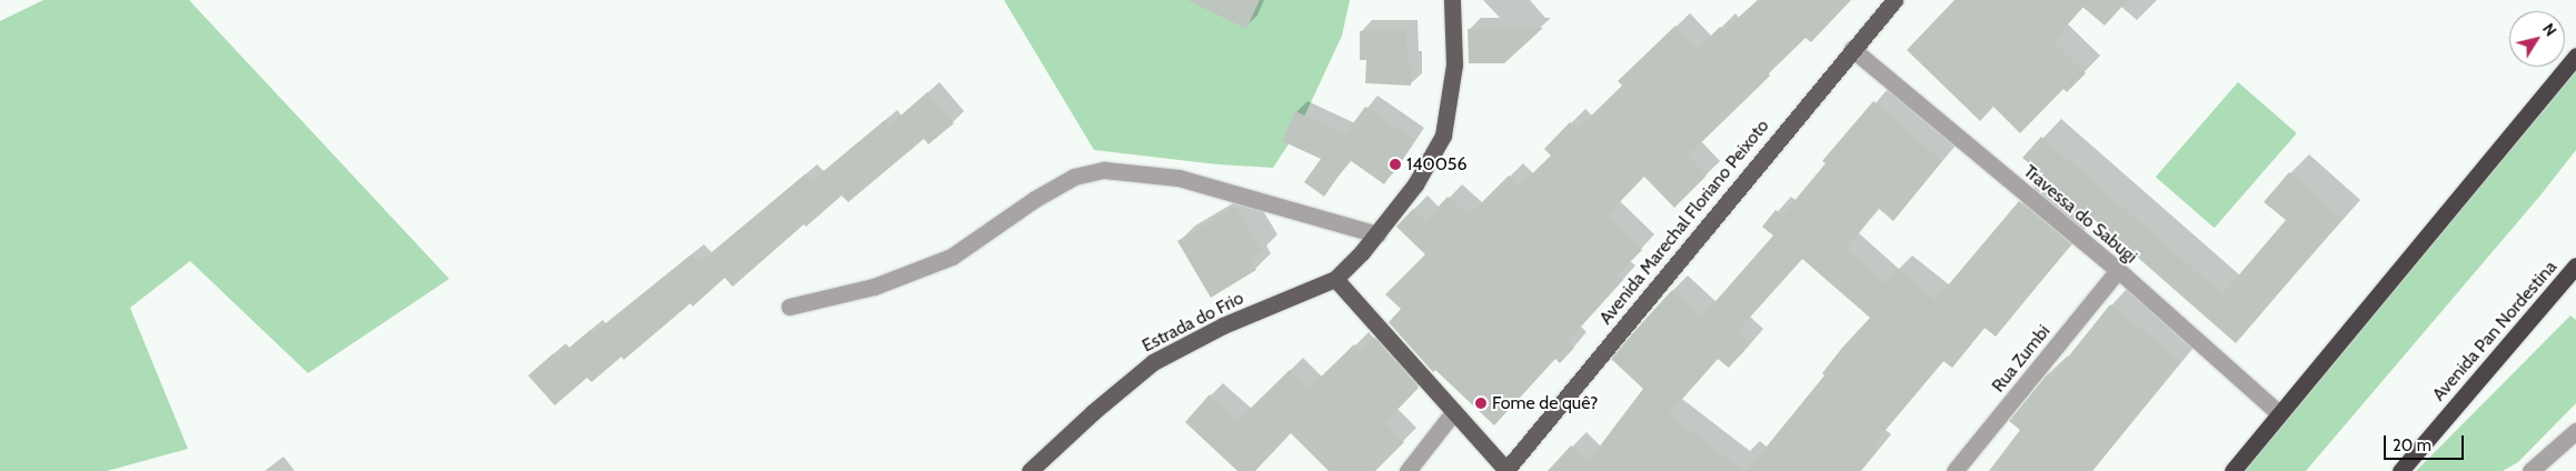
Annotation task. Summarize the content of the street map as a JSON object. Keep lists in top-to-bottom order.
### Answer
{
  "streets": {
    "highway": ["Avenida Pan Nordestina"],
    "main road": ["Avenida Marechal Floriano Peixoto", "Estrada do Frio"],
    "street": ["Travessa do Sabugi", "Rua Zumbi"]
  },
  "crossings": [
    ["Travessa do Sabugi", "Avenida Marechal Floriano Peixoto"],
    ["Travessa do Sabugi", "Rua Zumbi"]
  ],
  "places": ["140056", "Fome de quê?"],
  "scale_bar": "20 m",
  "north": "top right"
}
